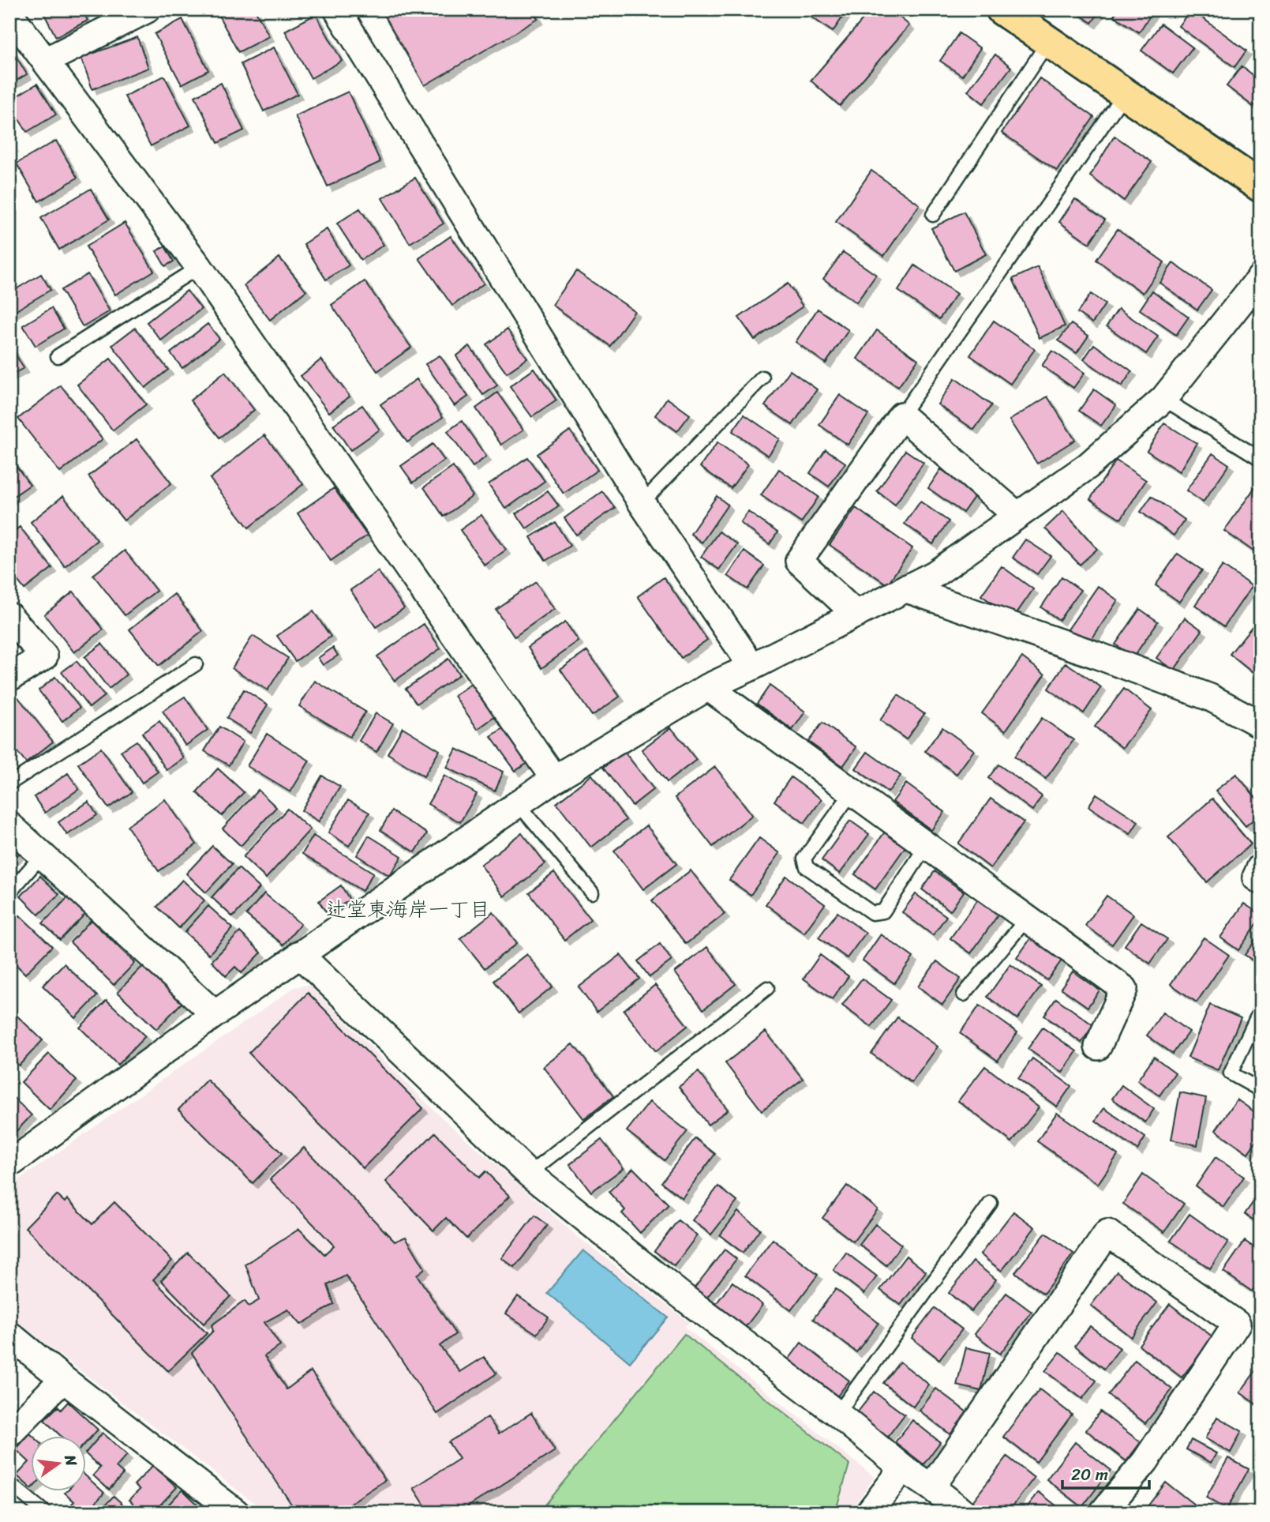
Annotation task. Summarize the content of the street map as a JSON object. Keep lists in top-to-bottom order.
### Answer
{
  "districts": ["辻堂東海岸一丁目"],
  "scale_bar": "20 m",
  "north": "right"
}
